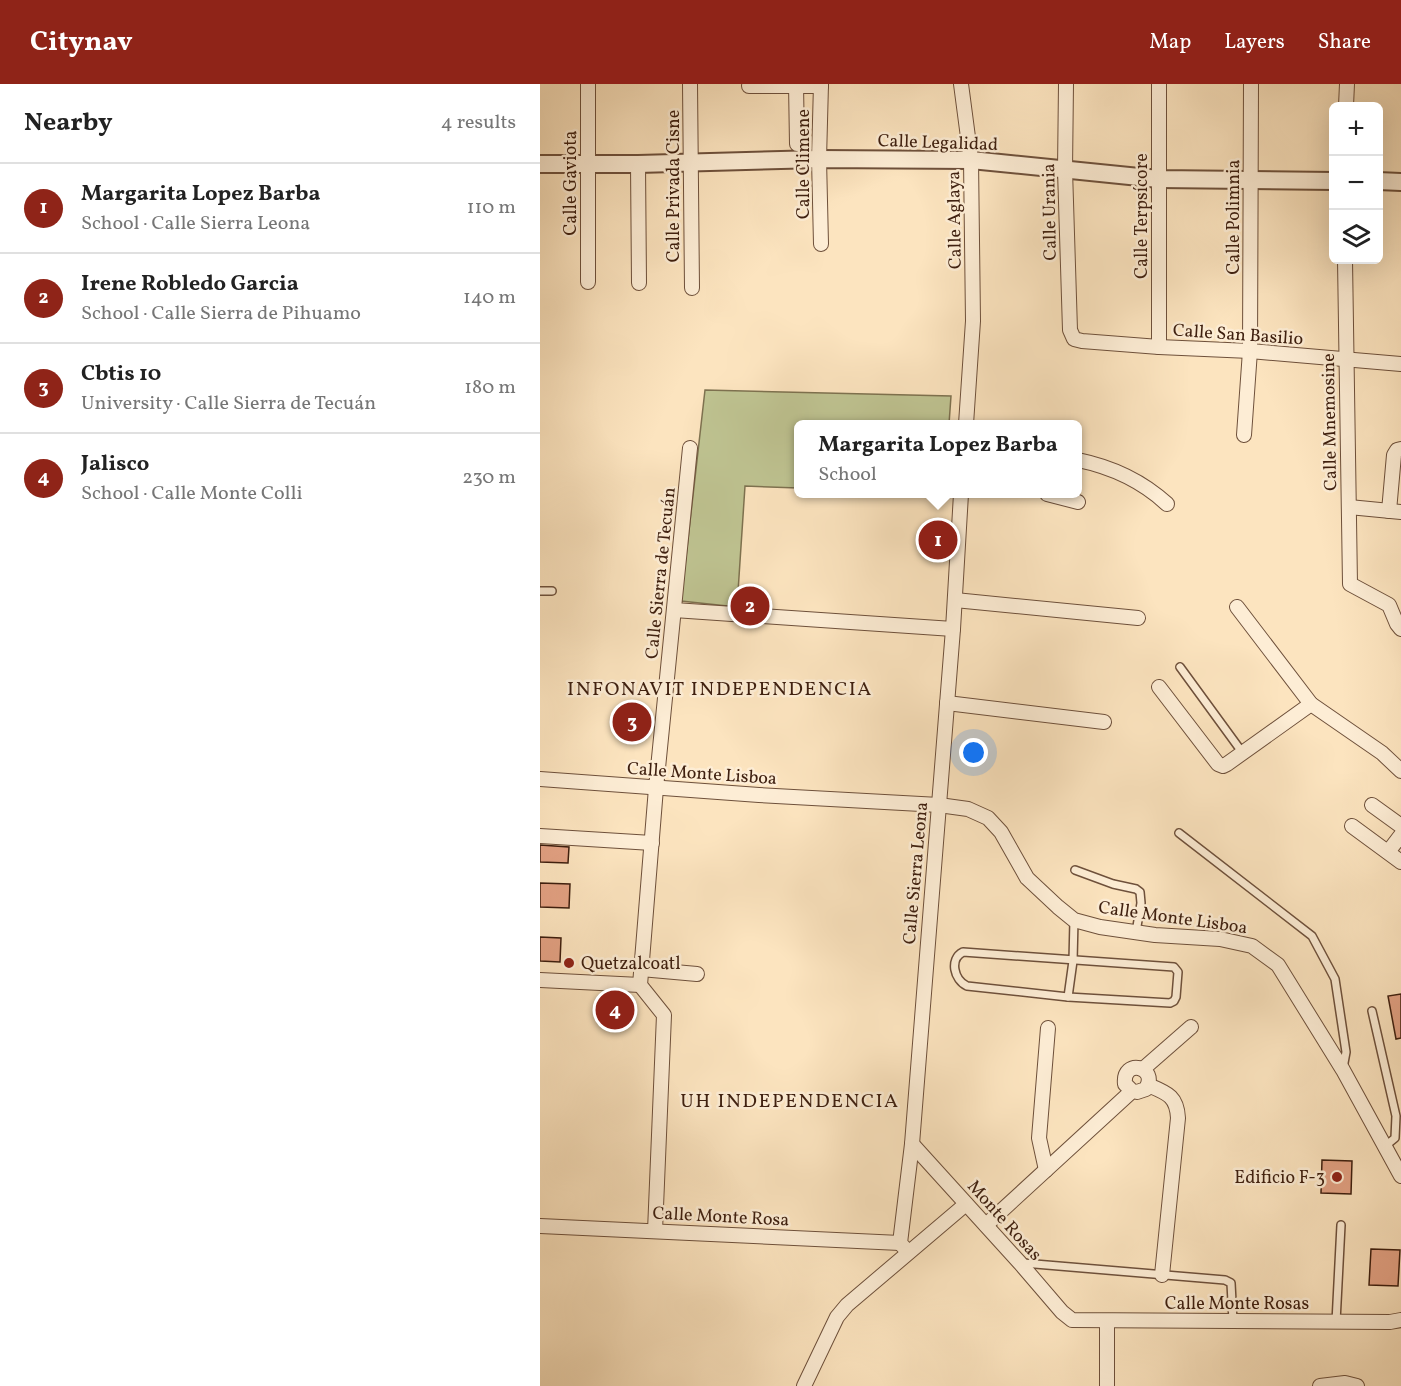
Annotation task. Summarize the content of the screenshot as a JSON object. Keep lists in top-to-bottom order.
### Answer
{
  "streets": {
    "street": [
      "Calle Legalidad",
      "Calle Climene",
      "Calle Gaviota",
      "Calle Privada Cisne",
      "Calle Urania",
      "Calle Terpsícore",
      "Calle Polimnia",
      "Calle Aglaya",
      "Calle San Basilio",
      "Calle Mnemosine",
      "Calle Sierra de Tecuán",
      "Calle Monte Lisboa",
      "Calle Sierra Leona",
      "Calle Monte Rosa",
      "Monte Rosas",
      "Calle Monte Rosas"
    ]
  },
  "crossings": [
    ["Calle Legalidad", "Calle Climene"],
    ["Calle Legalidad", "Calle Gaviota"],
    ["Calle Legalidad", "Calle Privada Cisne"],
    ["Calle Legalidad", "Calle Urania"],
    ["Calle Legalidad", "Calle Terpsícore"],
    ["Calle Legalidad", "Calle Polimnia"],
    ["Calle Legalidad", "Calle Aglaya"],
    ["Calle Urania", "Calle San Basilio"],
    ["Calle Terpsícore", "Calle San Basilio"],
    ["Calle Polimnia", "Calle San Basilio"],
    ["Calle San Basilio", "Calle Mnemosine"],
    ["Calle Sierra de Tecuán", "Calle Monte Lisboa"],
    ["Calle Monte Lisboa", "Calle Sierra Leona"],
    ["Calle Sierra Leona", "Calle Monte Rosa"],
    ["Calle Sierra Leona", "Monte Rosas"],
    ["Monte Rosas", "Calle Monte Rosas"]
  ],
  "districts": ["INFONAVIT INDEPENDENCIA", "UH INDEPENDENCIA"],
  "places": ["Quetzalcoatl", "Edificio F-3"],
  "page": {
    "header": "Citynav",
    "nav": ["Map", "Layers", "Share"],
    "heading": ["Nearby", "4 results"],
    "map_buttons": ["+", "−"],
    "list": [
      {
        "mark": "1",
        "name": "Margarita Lopez Barba",
        "note": "School · Calle Sierra Leona",
        "value": "110 m"
      },
      {
        "mark": "2",
        "name": "Irene Robledo Garcia",
        "note": "School · Calle Sierra de Pihuamo",
        "value": "140 m"
      },
      {
        "mark": "3",
        "name": "Cbtis 10",
        "note": "University · Calle Sierra de Tecuán",
        "value": "180 m"
      },
      {
        "mark": "4",
        "name": "Jalisco",
        "note": "School · Calle Monte Colli",
        "value": "230 m"
      }
    ],
    "popup": ["Margarita Lopez Barba", "School"],
    "pins": [
      "1",
      "2",
      "3",
      "4"
    ]
  }
}
